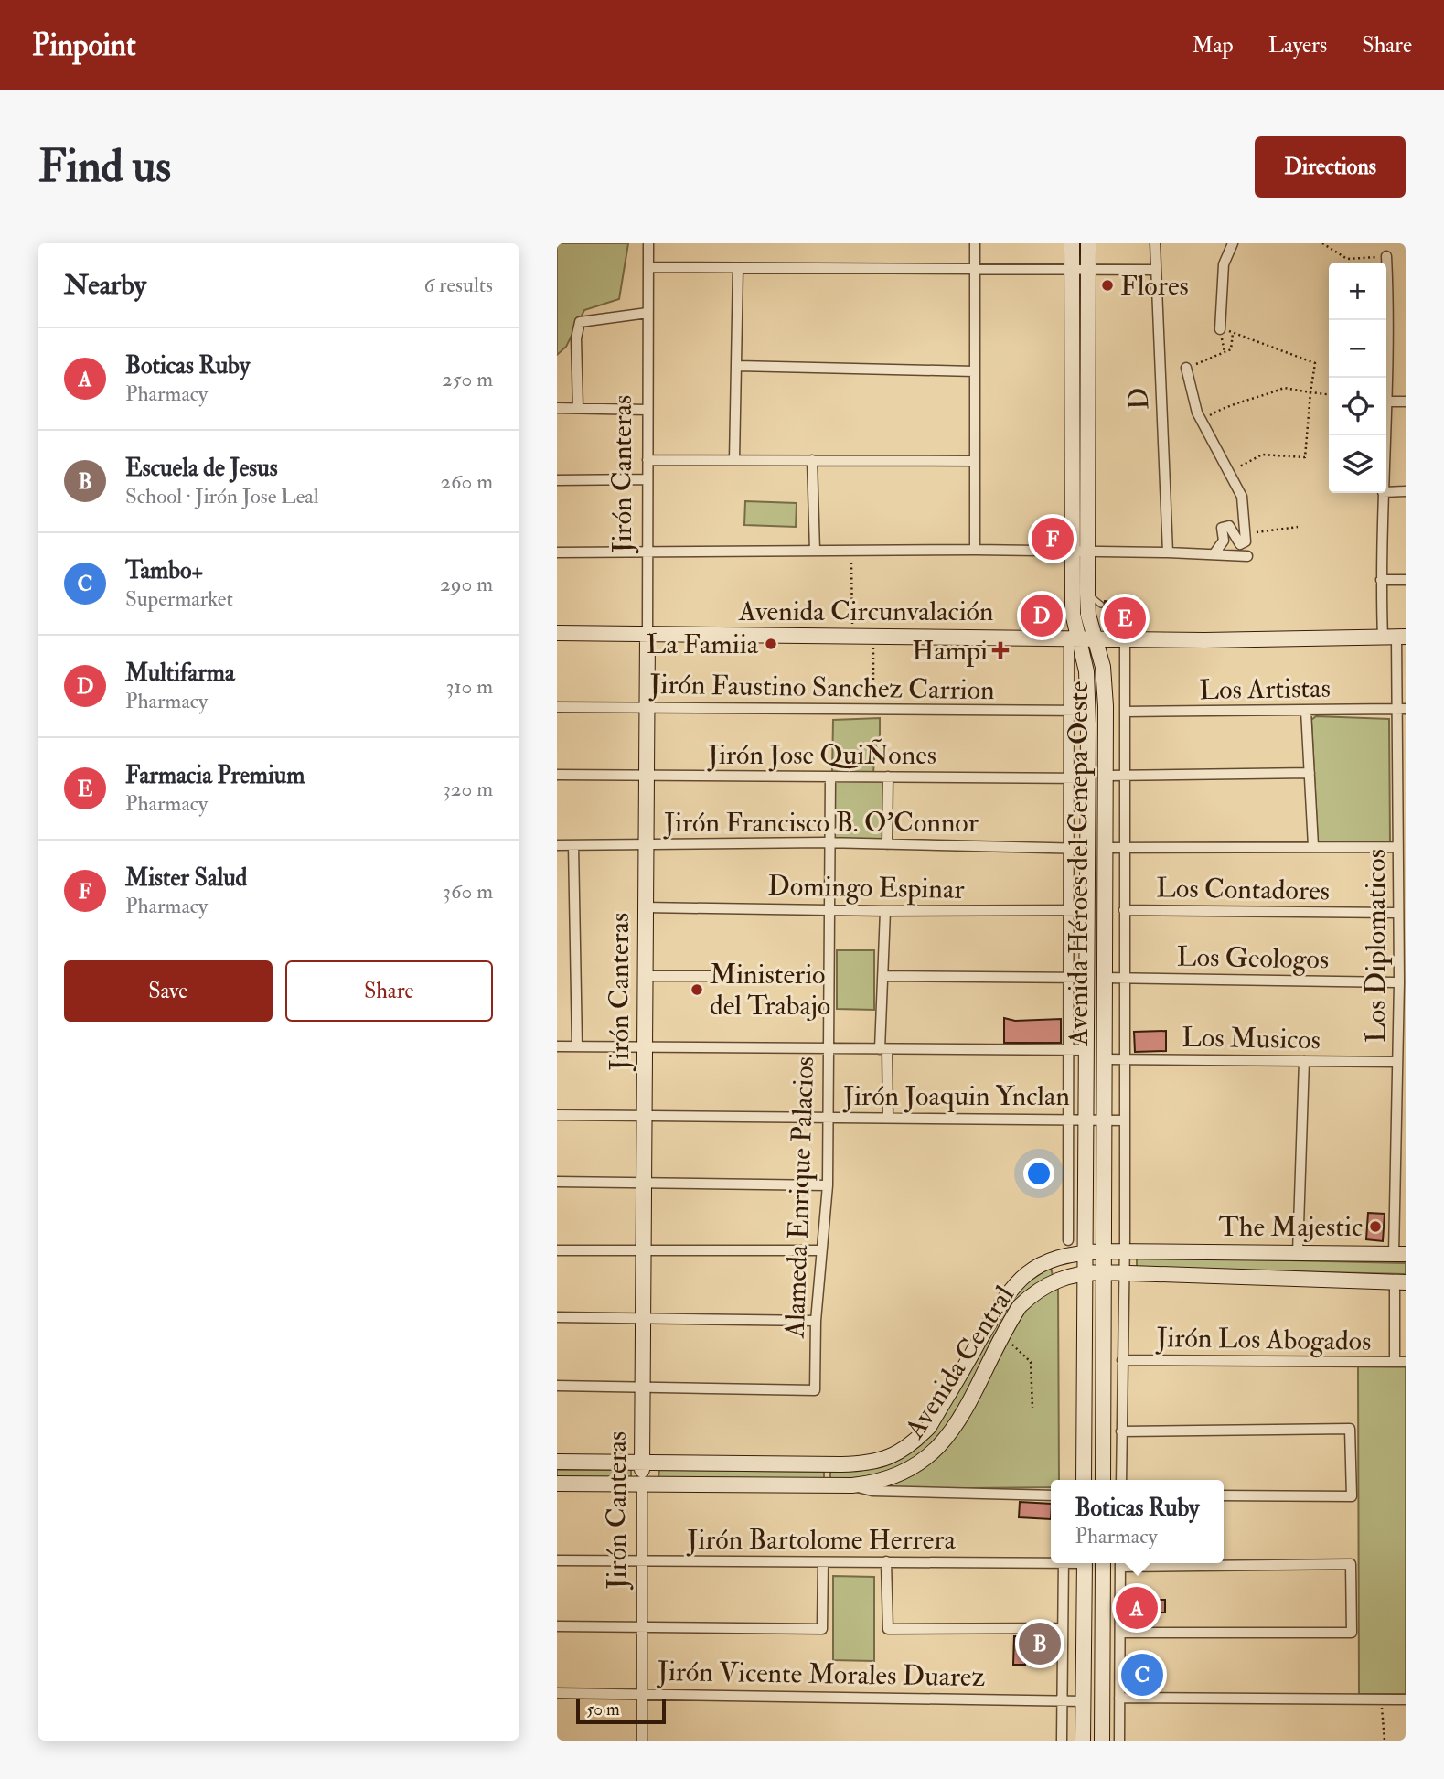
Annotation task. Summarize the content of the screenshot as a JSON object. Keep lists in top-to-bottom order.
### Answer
{
  "streets": {
    "main road": [
      "Jirón Canteras",
      "Avenida Circunvalación",
      "Avenida Héroes del Cenepa Oeste",
      "Avenida Central"
    ],
    "street": [
      "D",
      "Jirón Faustino Sanchez Carrion",
      "Los Artistas",
      "Jirón Jose QuiÑones",
      "Jirón Francisco B. O'Connor",
      "Domingo Espinar",
      "Los Contadores",
      "Los Diplomaticos",
      "Los Geologos",
      "Los Musicos",
      "Jirón Joaquin Ynclan",
      "Alameda Enrique Palacios",
      "Jirón Los Abogados",
      "Jirón Bartolome Herrera",
      "Jirón Vicente Morales Duarez"
    ]
  },
  "crossings": [
    ["Jirón Canteras", "Avenida Circunvalación"],
    ["Jirón Canteras", "Jirón Faustino Sanchez Carrion"],
    ["Jirón Canteras", "Jirón Jose QuiÑones"],
    ["Jirón Canteras", "Jirón Francisco B. O'Connor"],
    ["Jirón Canteras", "Domingo Espinar"],
    ["Jirón Canteras", "Jirón Joaquin Ynclan"],
    ["Jirón Canteras", "Alameda Enrique Palacios"],
    ["Jirón Canteras", "Avenida Central"],
    ["Jirón Canteras", "Jirón Bartolome Herrera"],
    ["Jirón Canteras", "Jirón Vicente Morales Duarez"],
    ["Avenida Circunvalación", "Avenida Héroes del Cenepa Oeste"],
    ["Avenida Circunvalación", "Los Diplomaticos"],
    ["Jirón Faustino Sanchez Carrion", "Avenida Héroes del Cenepa Oeste"],
    ["Los Artistas", "Los Diplomaticos"],
    ["Jirón Jose QuiÑones", "Avenida Héroes del Cenepa Oeste"],
    ["Jirón Jose QuiÑones", "Alameda Enrique Palacios"],
    ["Jirón Francisco B. O'Connor", "Avenida Héroes del Cenepa Oeste"],
    ["Jirón Francisco B. O'Connor", "Alameda Enrique Palacios"],
    ["Avenida Héroes del Cenepa Oeste", "Domingo Espinar"],
    ["Avenida Héroes del Cenepa Oeste", "Los Geologos"],
    ["Avenida Héroes del Cenepa Oeste", "Los Musicos"],
    ["Avenida Héroes del Cenepa Oeste", "Jirón Joaquin Ynclan"],
    ["Avenida Héroes del Cenepa Oeste", "Avenida Central"],
    ["Domingo Espinar", "Alameda Enrique Palacios"],
    ["Los Contadores", "Los Diplomaticos"],
    ["Los Diplomaticos", "Los Geologos"],
    ["Los Diplomaticos", "Los Musicos"],
    ["Los Diplomaticos", "Avenida Central"],
    ["Jirón Joaquin Ynclan", "Alameda Enrique Palacios"]
  ],
  "places": {
    "other": [
      "Flores",
      "La Famiia",
      "Ministerio del Trabajo",
      "The Majestic"
    ],
    "health": ["Hampi"]
  },
  "scale_bar": "50 m",
  "page": {
    "header": "Pinpoint",
    "nav": ["Map", "Layers", "Share"],
    "buttons": [
      "Directions",
      ["Save", "Share"]
    ],
    "title": "Find us",
    "heading": ["Nearby", "6 results"],
    "map_buttons": ["+", "−"],
    "list": [
      {
        "mark": "A",
        "name": "Boticas Ruby",
        "note": "Pharmacy",
        "value": "250 m"
      },
      {
        "mark": "B",
        "name": "Escuela de Jesus",
        "note": "School · Jirón Jose Leal",
        "value": "260 m"
      },
      {
        "mark": "C",
        "name": "Tambo+",
        "note": "Supermarket",
        "value": "290 m"
      },
      {
        "mark": "D",
        "name": "Multifarma",
        "note": "Pharmacy",
        "value": "310 m"
      },
      {
        "mark": "E",
        "name": "Farmacia Premium",
        "note": "Pharmacy",
        "value": "320 m"
      },
      {
        "mark": "F",
        "name": "Mister Salud",
        "note": "Pharmacy",
        "value": "360 m"
      }
    ],
    "pins": [
      "F",
      "D",
      "E",
      "A",
      "B",
      "C"
    ],
    "popup": ["Boticas Ruby", "Pharmacy"],
    "scale": "50 m"
  }
}
